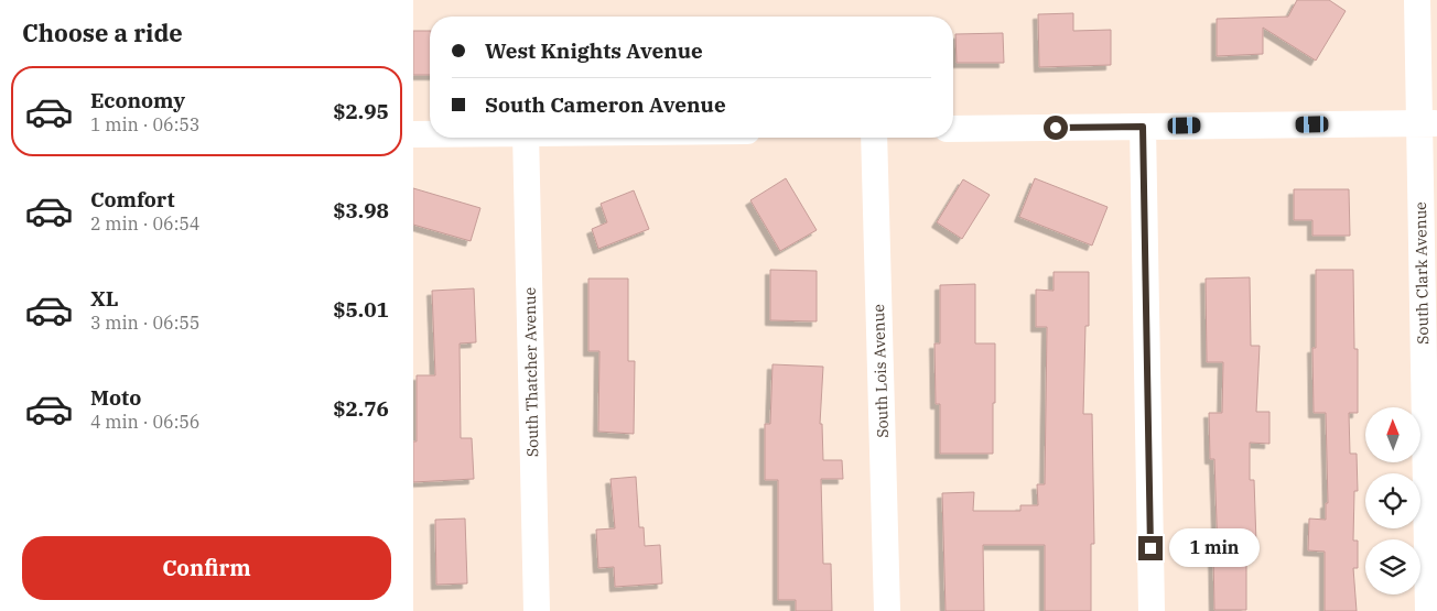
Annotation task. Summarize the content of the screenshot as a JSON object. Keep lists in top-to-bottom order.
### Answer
{
  "streets": {
    "street": ["South Clark Avenue", "South Lois Avenue", "South Thatcher Avenue"]
  },
  "north": "top",
  "page": {
    "heading": "Choose a ride",
    "banner": ["West Knights Avenue", "South Cameron Avenue"],
    "list": [
      {
        "name": "Economy",
        "note": "1 min · 06:53",
        "value": "$2.95"
      },
      {
        "name": "Comfort",
        "note": "2 min · 06:54",
        "value": "$3.98"
      },
      {
        "name": "XL",
        "note": "3 min · 06:55",
        "value": "$5.01"
      },
      {
        "name": "Moto",
        "note": "4 min · 06:56",
        "value": "$2.76"
      }
    ],
    "buttons": "Confirm",
    "bubble": "1 min"
  }
}
